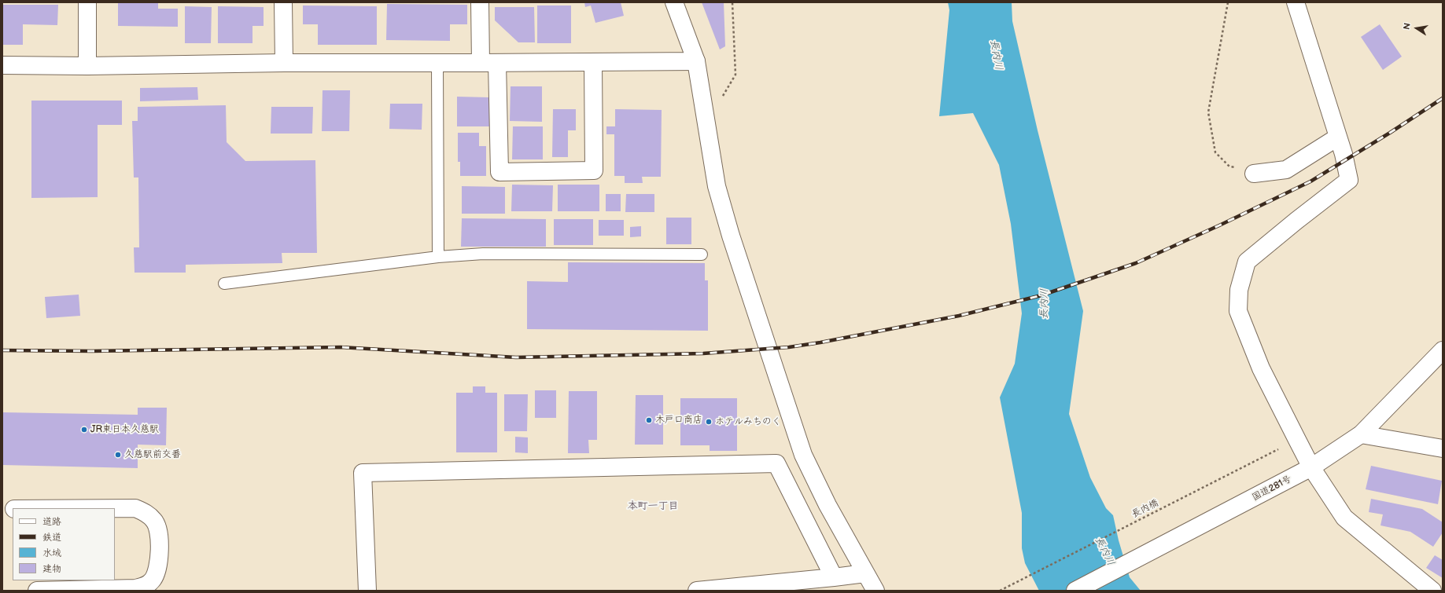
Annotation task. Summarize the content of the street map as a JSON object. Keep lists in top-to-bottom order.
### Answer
{
  "streets": {
    "main road": ["国道281号"],
    "path": ["長内橋"]
  },
  "districts": ["本町一丁目"],
  "water": ["長内川"],
  "places": [
    "木戸口商店",
    "ホテルみちのく",
    "JR東日本久慈駅",
    "久慈駅前交番"
  ],
  "legend": [
    "道路",
    "鉄道",
    "水域",
    "建物"
  ],
  "north": "left"
}
